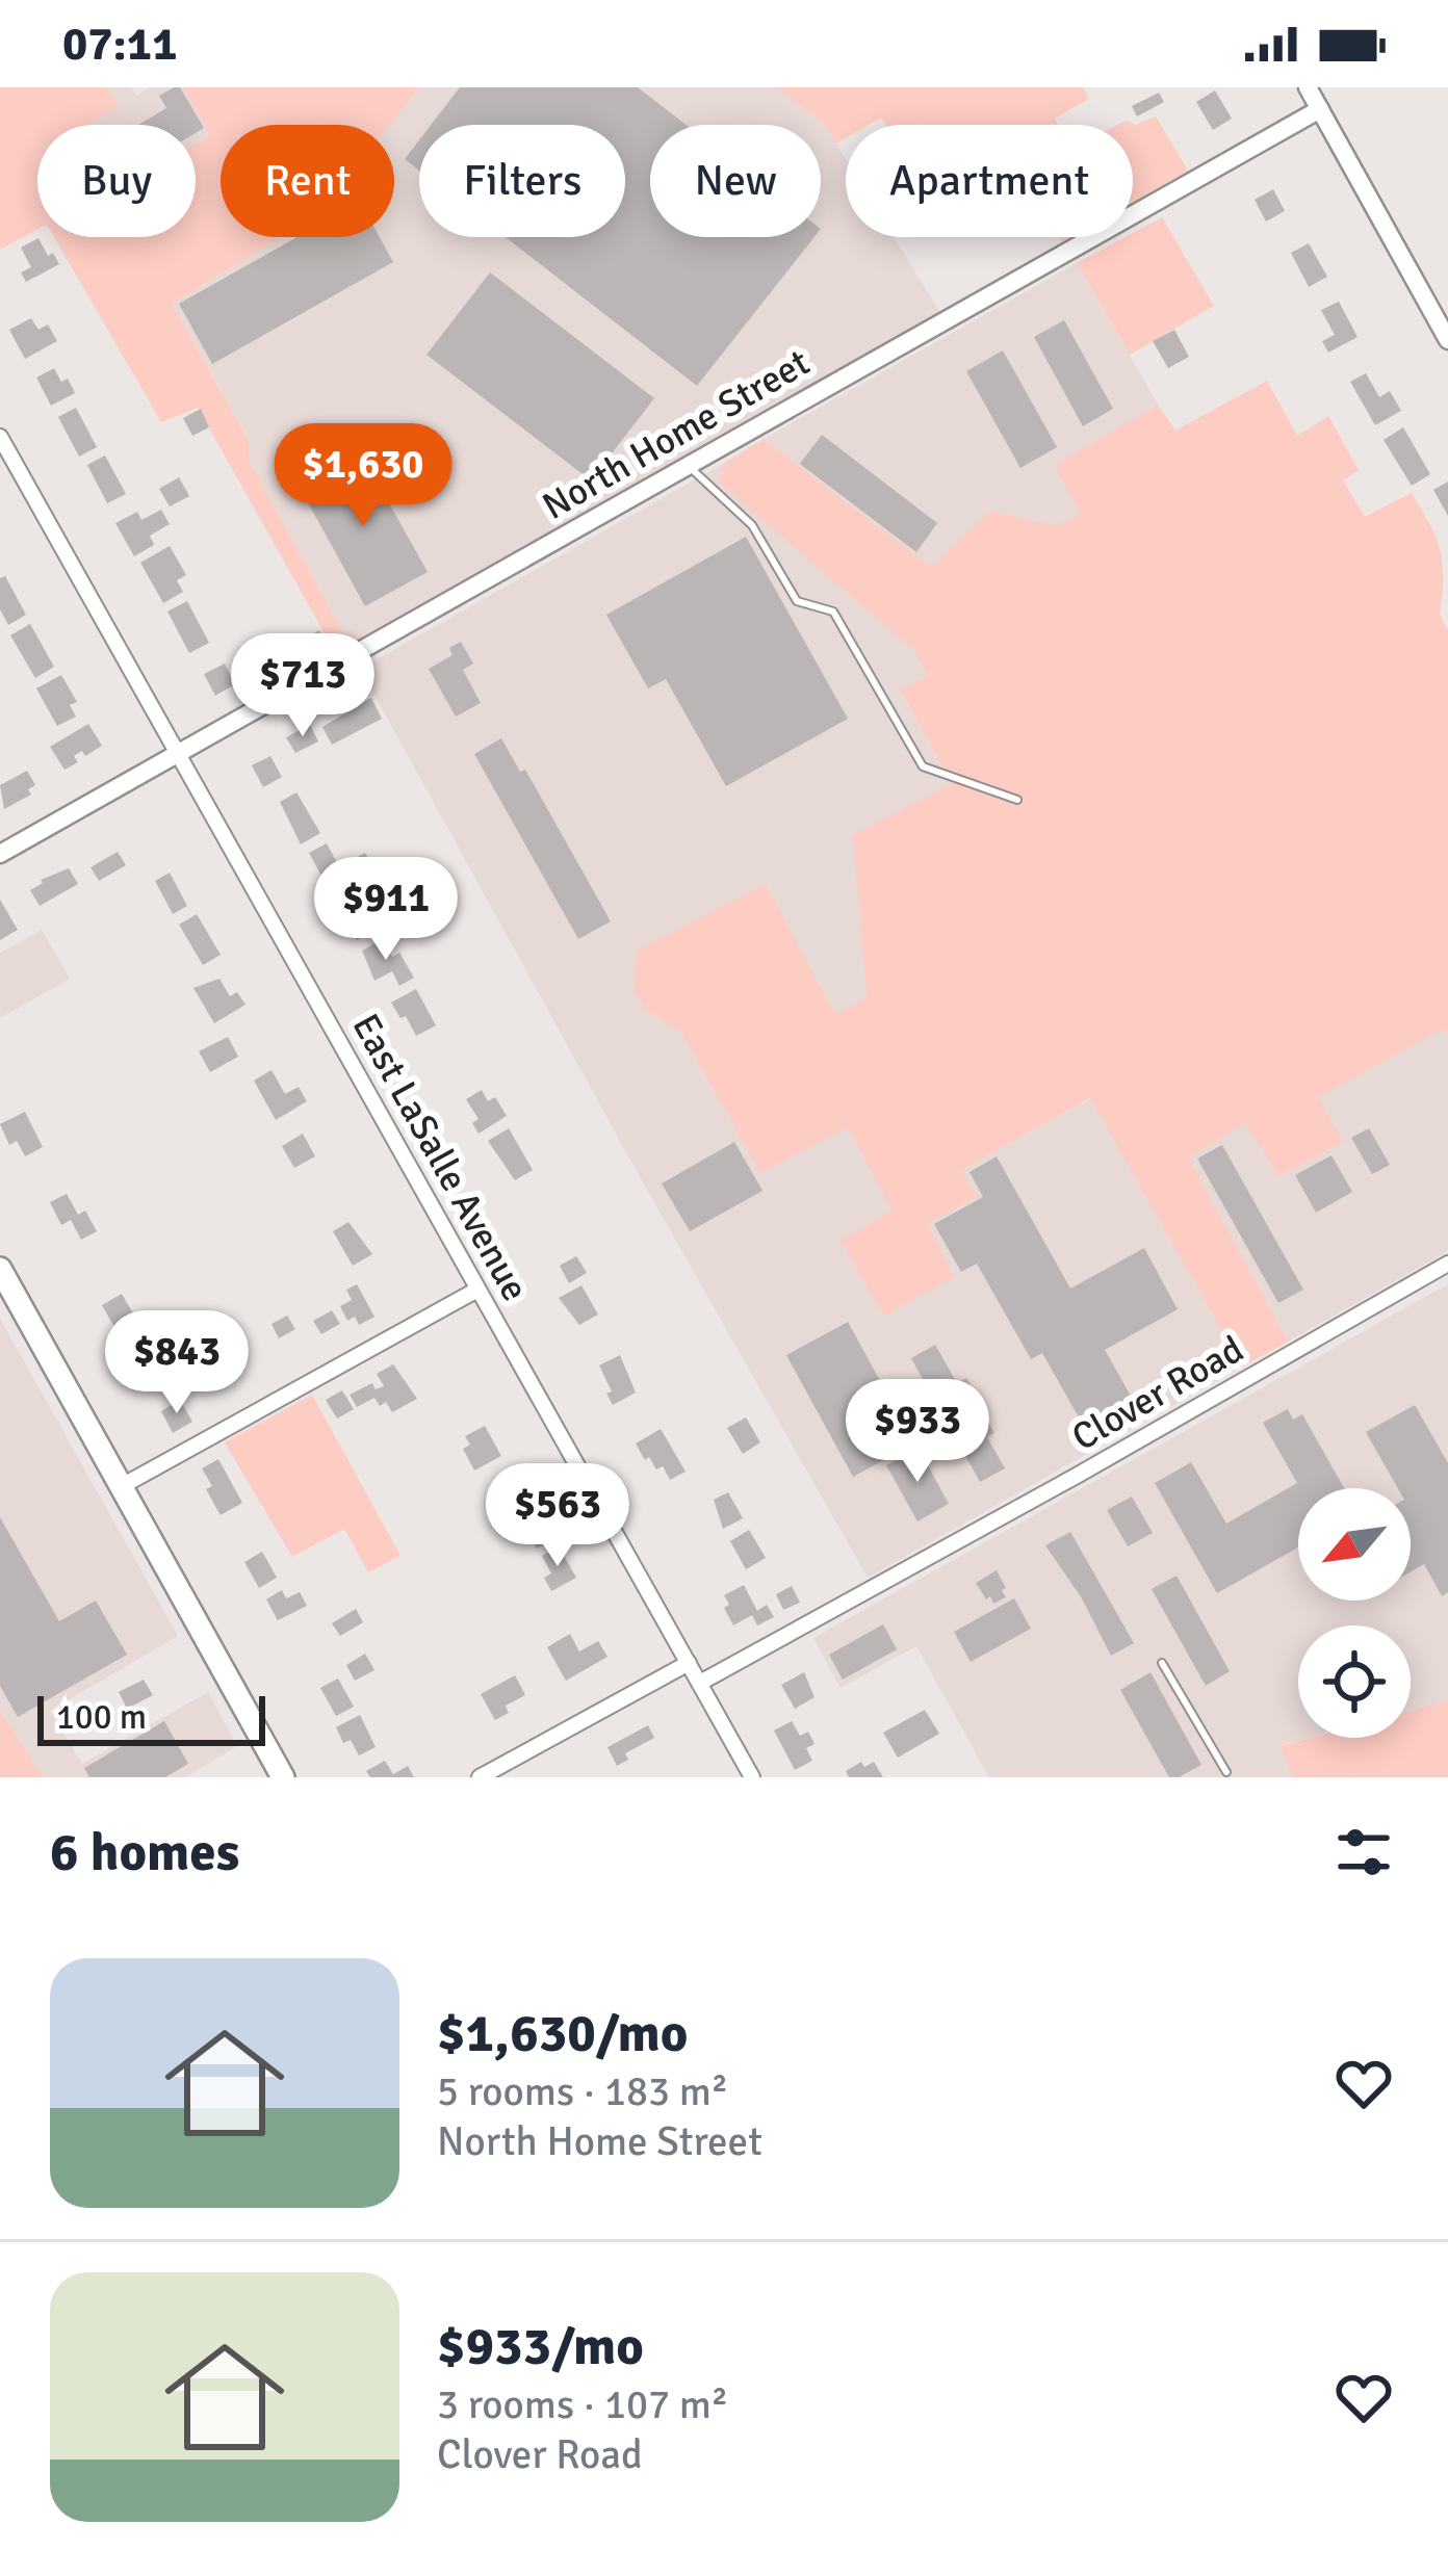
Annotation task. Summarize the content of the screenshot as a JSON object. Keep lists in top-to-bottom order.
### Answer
{
  "streets": {
    "street": ["North Home Street", "East LaSalle Avenue", "Clover Road"]
  },
  "crossings": [
    ["North Home Street", "East LaSalle Avenue"],
    ["East LaSalle Avenue", "Clover Road"]
  ],
  "scale_bar": "100 m",
  "north": "bottom left",
  "page": {
    "status": "07:11",
    "chip": [
      "Buy",
      "Rent",
      "Filters",
      "New",
      "Apartment"
    ],
    "price": [
      "$1,630",
      "$713",
      "$911",
      "$843",
      "$933",
      "$563"
    ],
    "scale": "100 m",
    "heading": "6 homes",
    "list": [
      {
        "name": "$1,630/mo",
        "note": "5 rooms · 183 m² · North Home Street"
      },
      {
        "name": "$933/mo",
        "note": "3 rooms · 107 m² · Clover Road"
      }
    ]
  }
}
